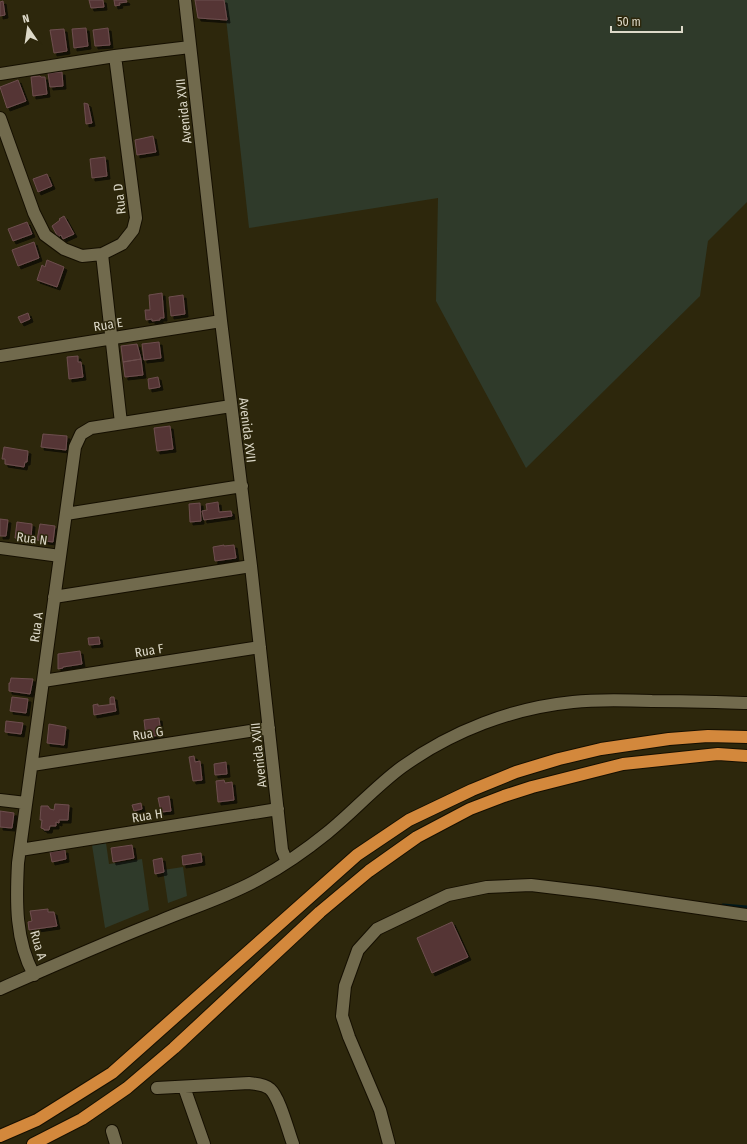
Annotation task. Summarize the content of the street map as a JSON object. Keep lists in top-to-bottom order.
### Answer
{
  "streets": {
    "street": [
      "Avenida XVII",
      "Rua D",
      "Rua E",
      "Rua N",
      "Rua A",
      "Rua F",
      "Rua G",
      "Rua H"
    ]
  },
  "crossings": [
    ["Avenida XVII", "Rua E"],
    ["Avenida XVII", "Rua A"],
    ["Avenida XVII", "Rua F"],
    ["Avenida XVII", "Rua G"],
    ["Avenida XVII", "Rua H"],
    ["Rua N", "Rua A"],
    ["Rua A", "Rua F"],
    ["Rua A", "Rua G"],
    ["Rua A", "Rua H"]
  ],
  "scale_bar": "50 m",
  "north": "top"
}
